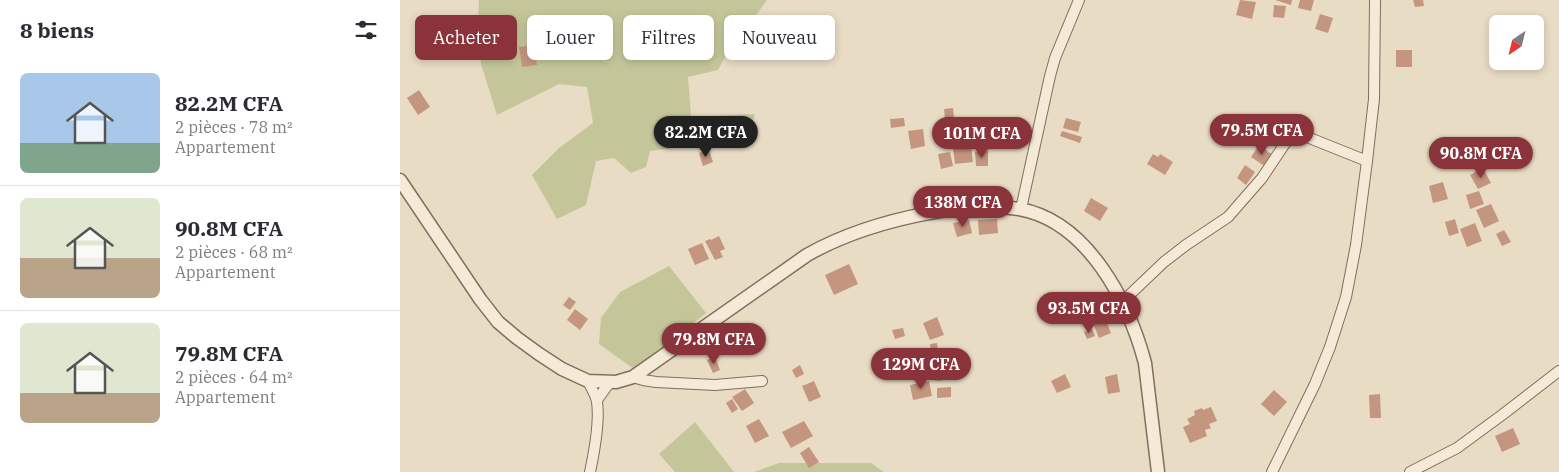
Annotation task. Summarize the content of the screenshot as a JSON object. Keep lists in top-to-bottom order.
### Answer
{
  "north": "bottom left",
  "page": {
    "heading": "8 biens",
    "chip": [
      "Acheter",
      "Louer",
      "Filtres",
      "Nouveau"
    ],
    "list": [
      {
        "name": "82.2M CFA",
        "note": "2 pièces · 78 m² · Appartement"
      },
      {
        "name": "90.8M CFA",
        "note": "2 pièces · 68 m² · Appartement"
      },
      {
        "name": "79.8M CFA",
        "note": "2 pièces · 64 m² · Appartement"
      }
    ],
    "price": [
      "79.5M CFA",
      "82.2M CFA",
      "101M CFA",
      "90.8M CFA",
      "138M CFA",
      "93.5M CFA",
      "79.8M CFA",
      "129M CFA"
    ]
  }
}
